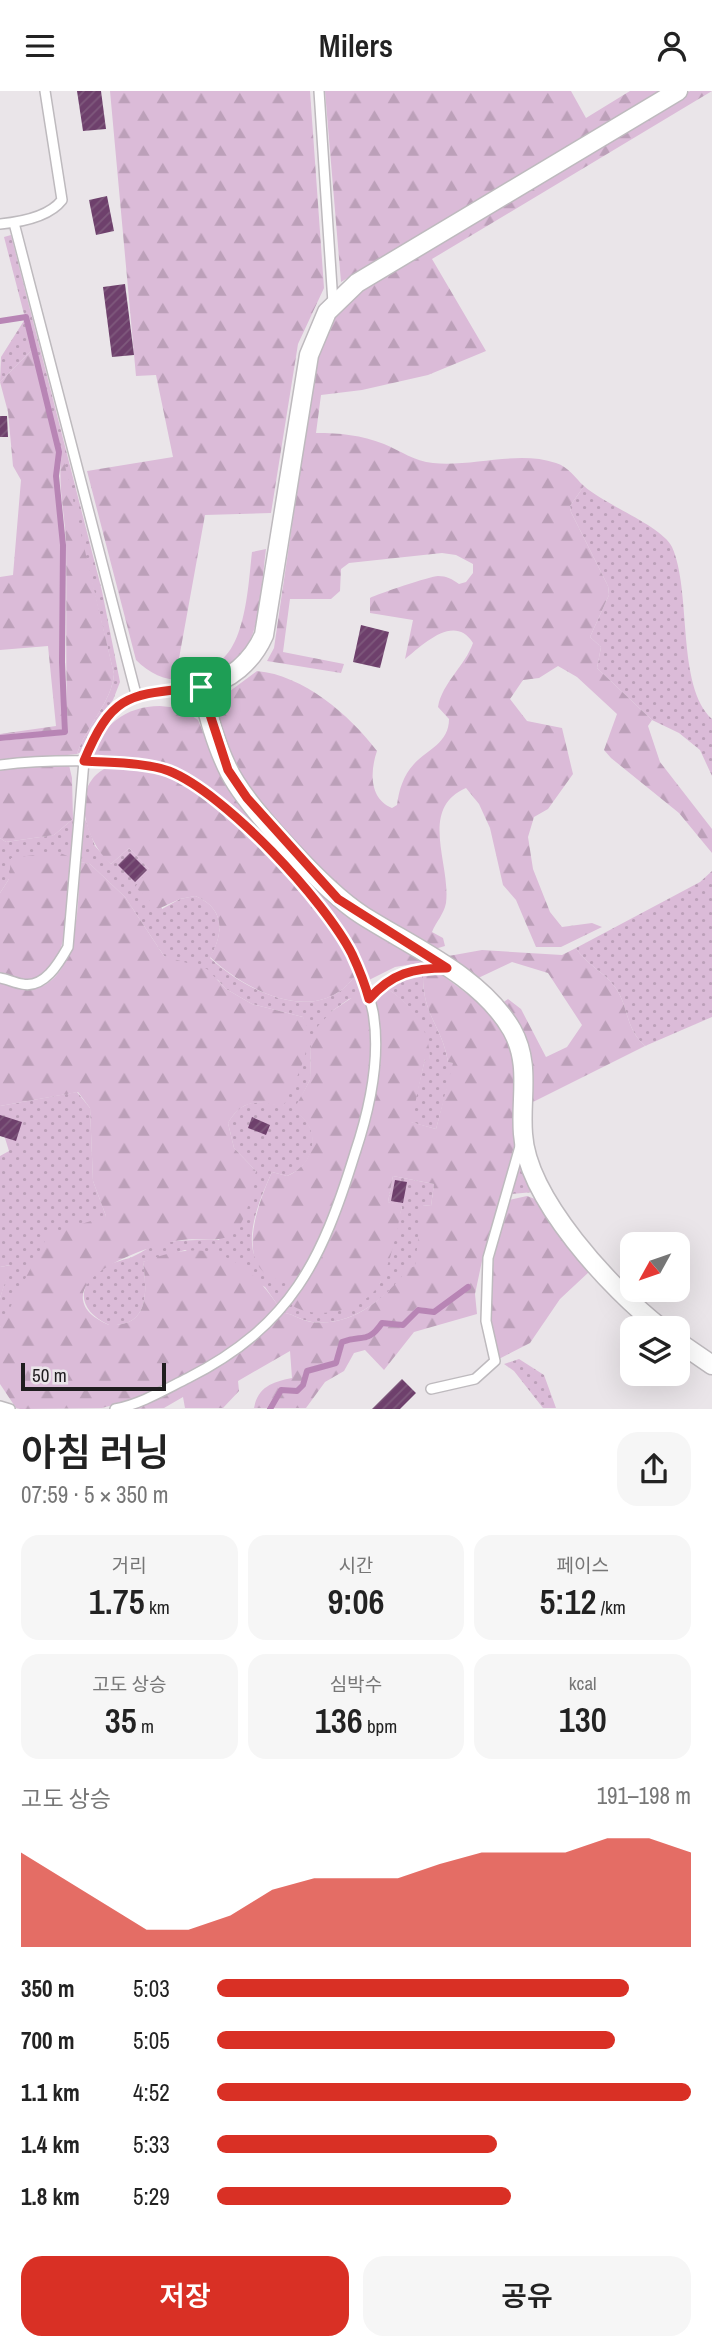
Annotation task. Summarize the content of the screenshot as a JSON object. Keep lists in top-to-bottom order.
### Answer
{
  "scale_bar": "50 m",
  "north": "bottom left",
  "page": {
    "header": "Milers",
    "scale": "50 m",
    "heading": ["아침 러닝", "07:59 · 5 × 350 m"],
    "stats": [
      ["거리", "1.75 km"],
      ["시간", "9:06"],
      ["페이스", "5:12 /km"],
      ["고도 상승", "35 m"],
      ["심박수", "136 bpm"],
      ["kcal", "130"]
    ],
    "chart": ["고도 상승", "191–198 m"],
    "list": [
      {
        "name": "350 m",
        "note": "5:03"
      },
      {
        "name": "700 m",
        "note": "5:05"
      },
      {
        "name": "1.1 km",
        "note": "4:52"
      },
      {
        "name": "1.4 km",
        "note": "5:33"
      },
      {
        "name": "1.8 km",
        "note": "5:29"
      }
    ],
    "buttons": ["저장", "공유"]
  }
}
